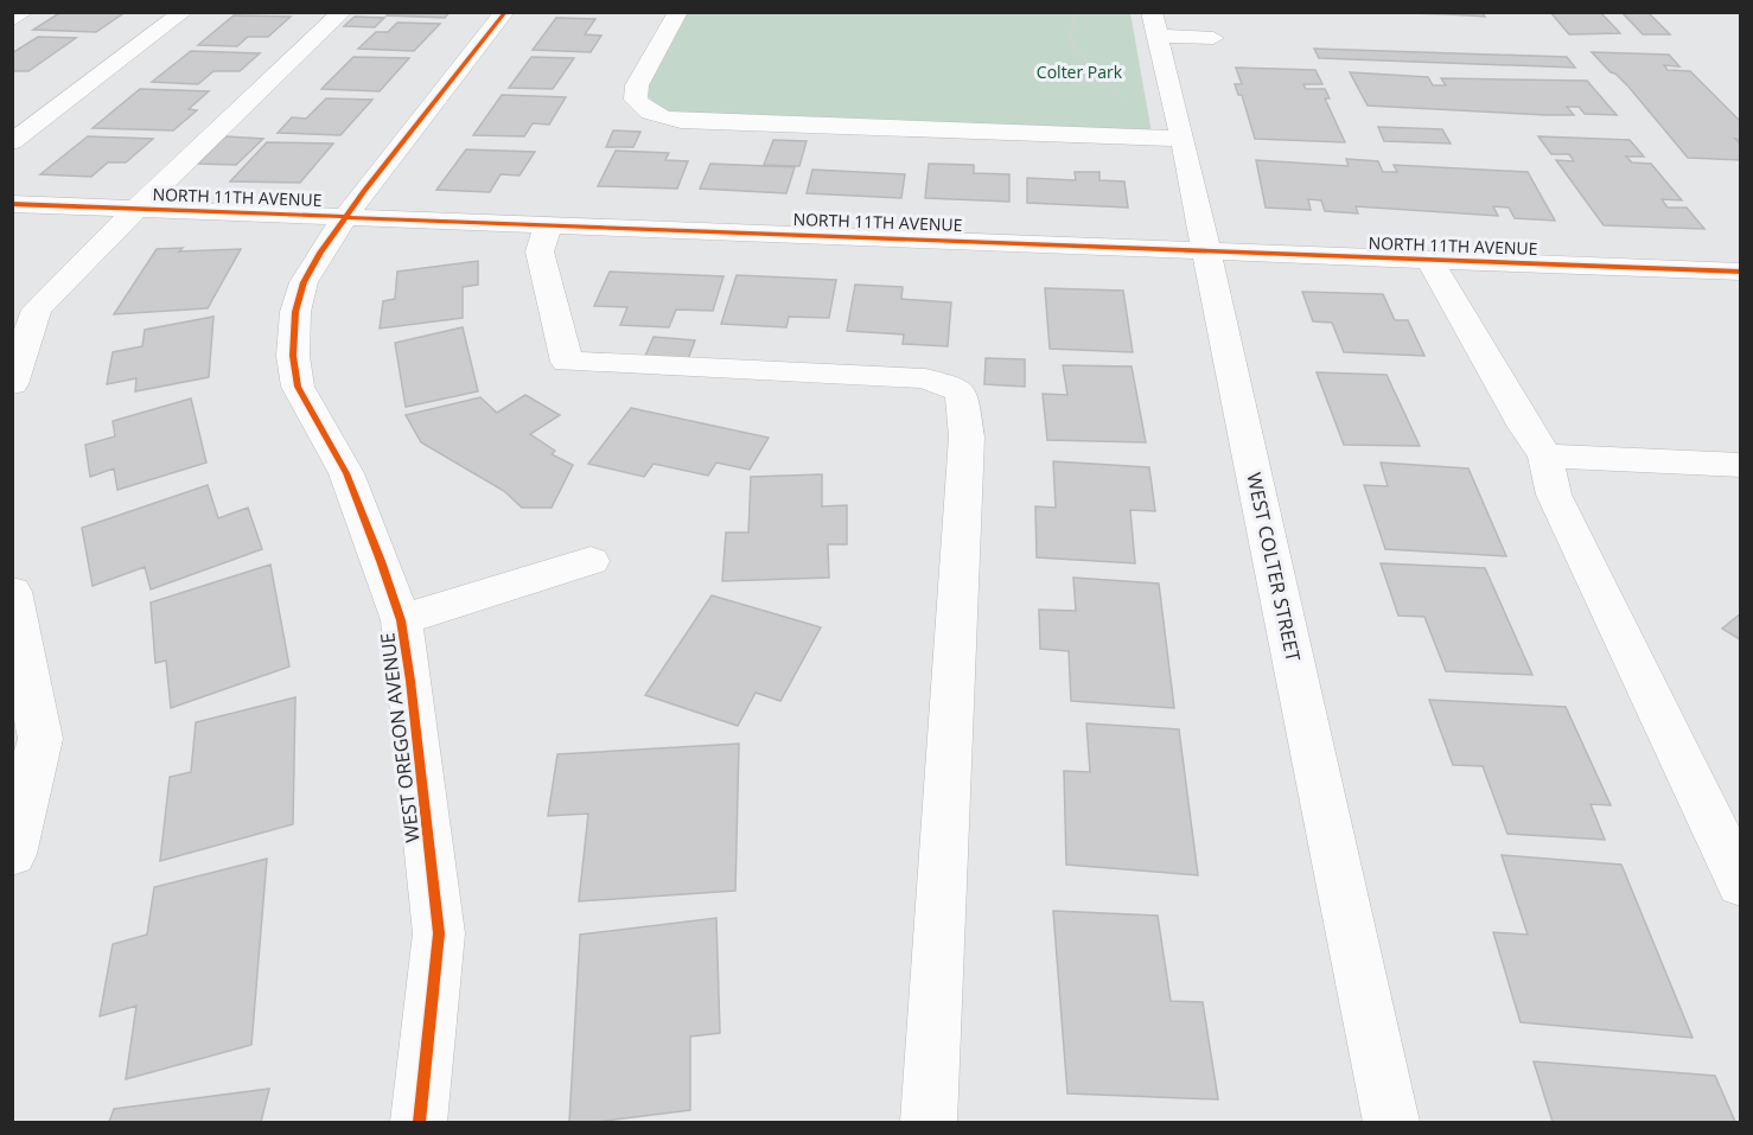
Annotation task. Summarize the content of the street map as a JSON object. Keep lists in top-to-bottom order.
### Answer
{
  "streets": {
    "street": ["NORTH 11TH AVENUE", "WEST COLTER STREET", "WEST OREGON AVENUE"]
  },
  "crossings": [
    ["NORTH 11TH AVENUE", "WEST COLTER STREET"],
    ["NORTH 11TH AVENUE", "WEST OREGON AVENUE"]
  ],
  "parks": ["Colter Park"]
}
